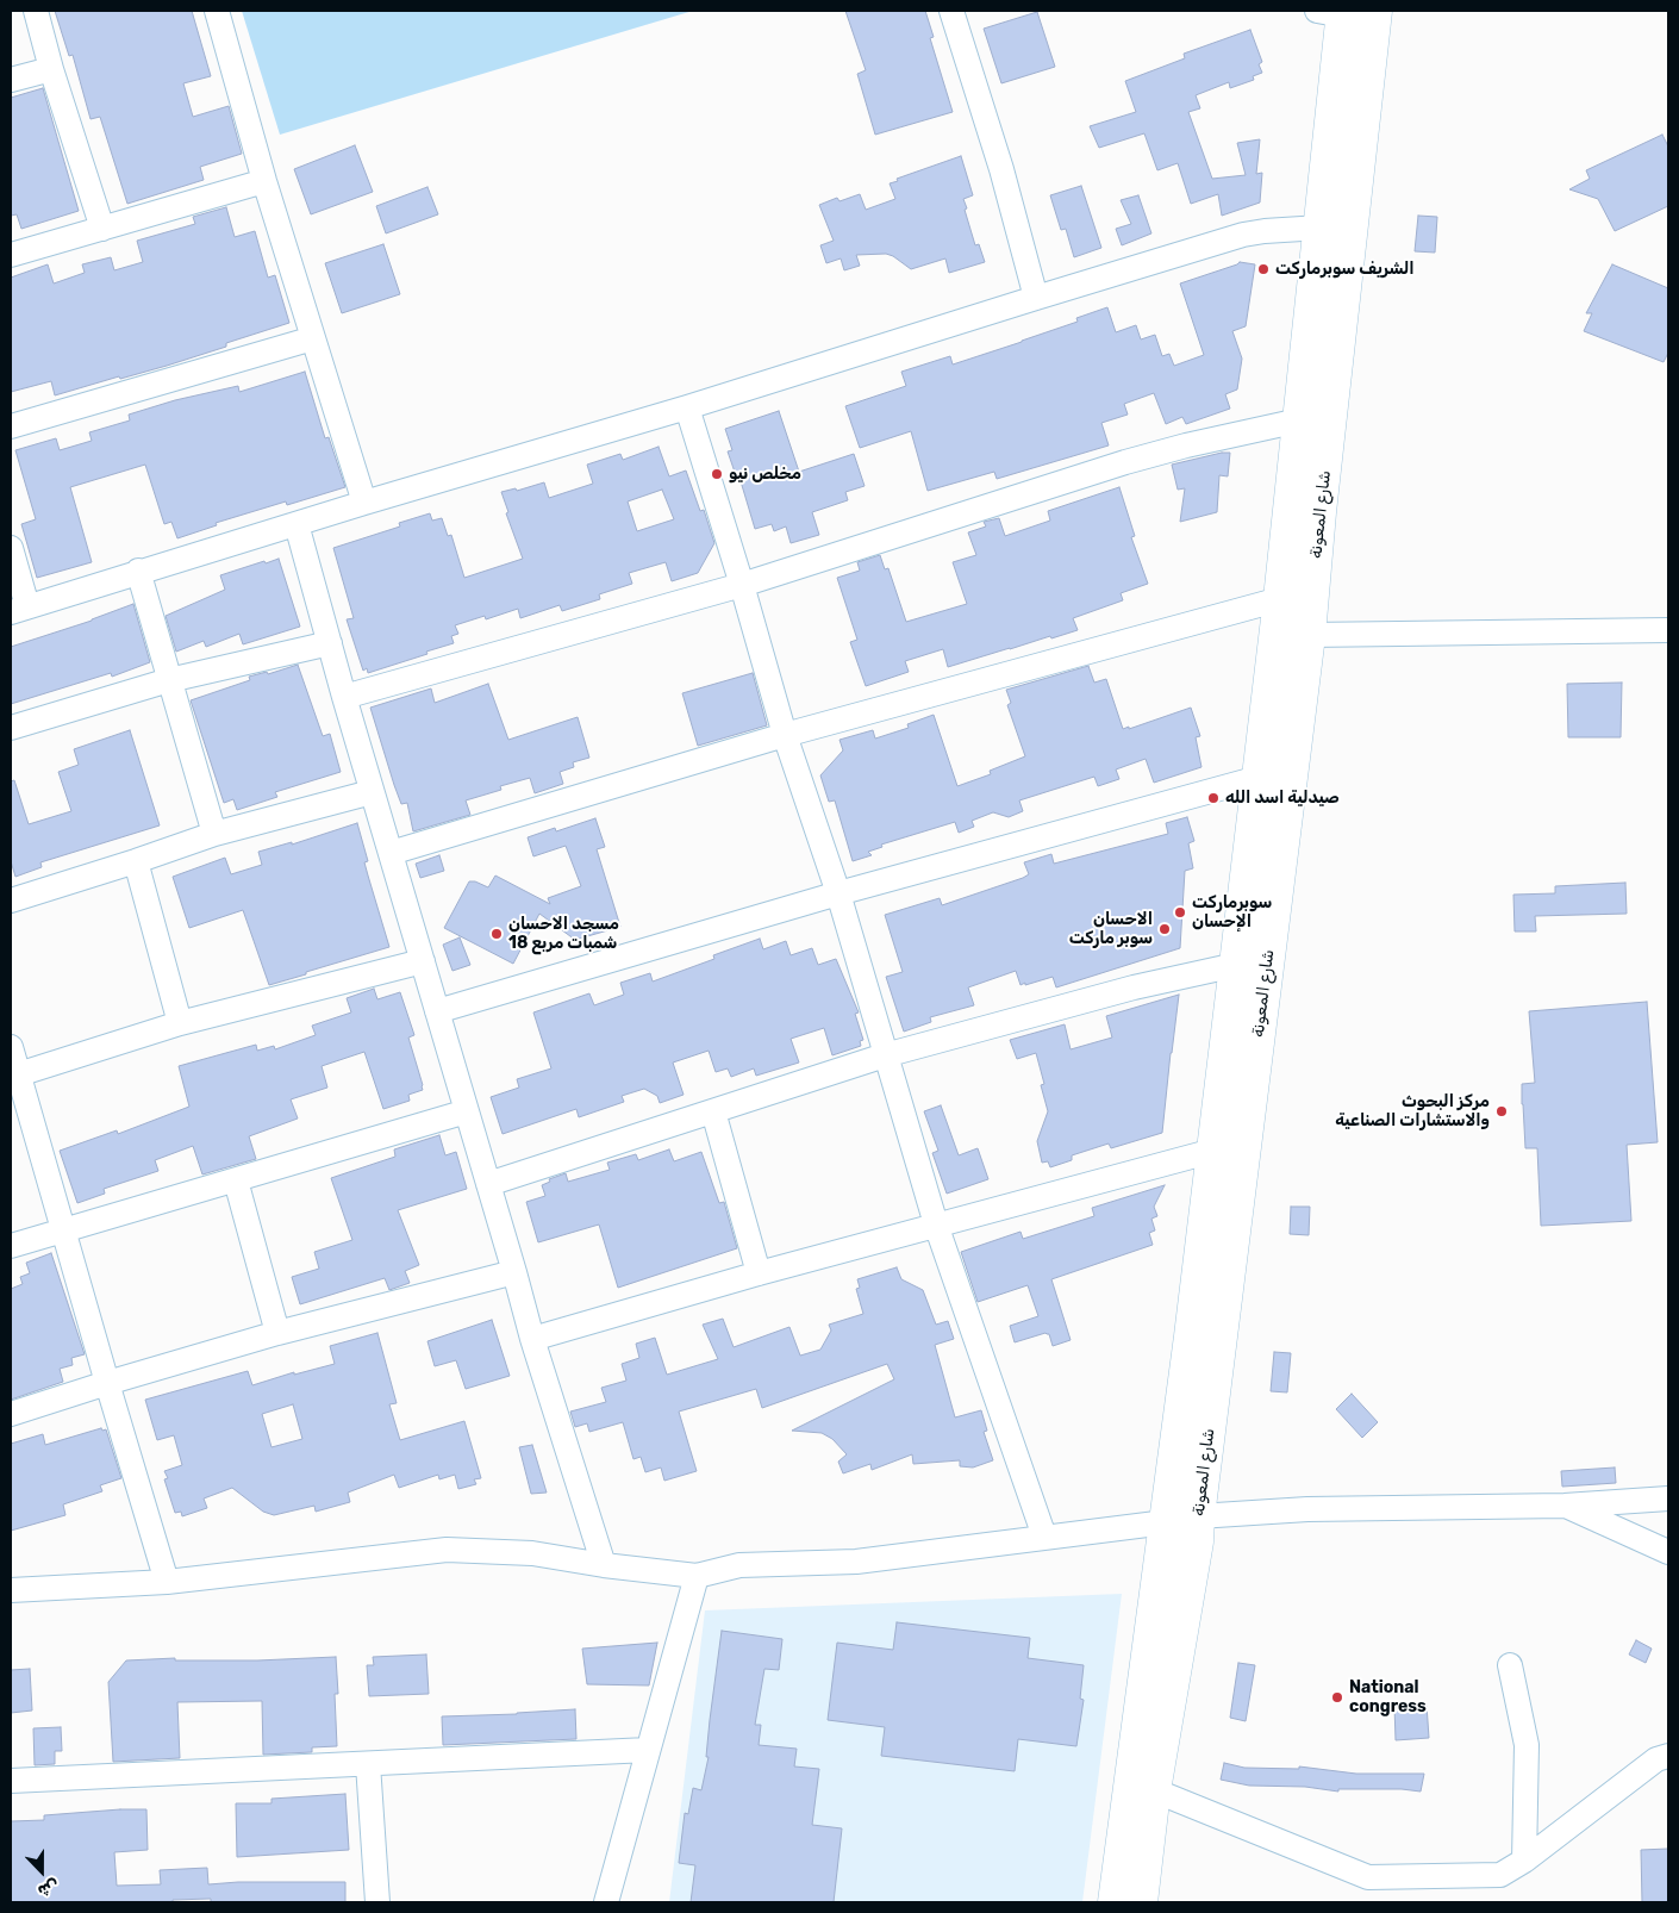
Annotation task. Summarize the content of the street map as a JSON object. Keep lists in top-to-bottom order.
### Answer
{
  "streets": {
    "highway": ["شارع المعونة"]
  },
  "places": [
    "الشريف سوبرماركت",
    "مخلص نيو",
    "صيدلية اسد الله",
    "سوبرماركت الإحسان",
    "الاحسان سوبر ماركت",
    "مسجد الاحسان شمبات مربع 18",
    "مركز البحوث والاستشارات الصناعية",
    "National congress"
  ],
  "north": "bottom"
}
